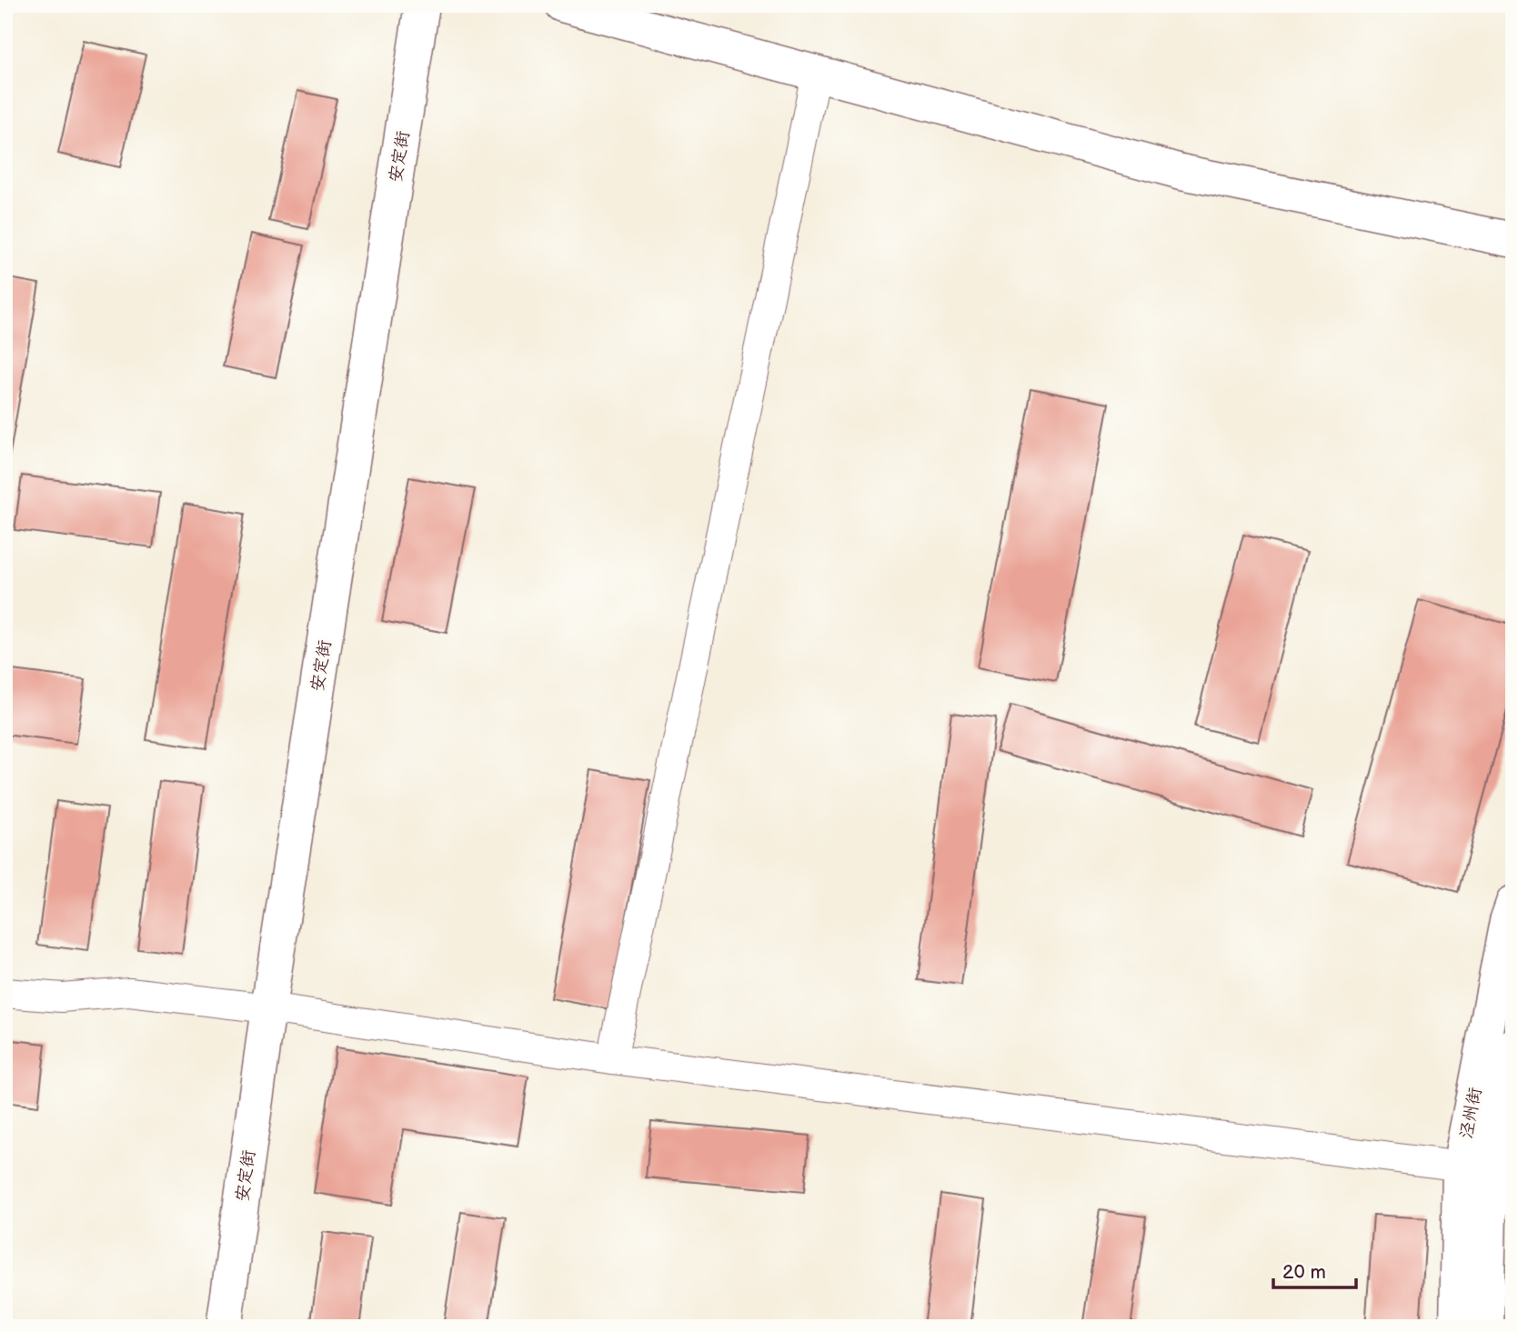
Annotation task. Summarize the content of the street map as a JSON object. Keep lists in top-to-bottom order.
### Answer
{
  "streets": {
    "street": ["安定街", "泾州街"]
  },
  "scale_bar": "20 m"
}
